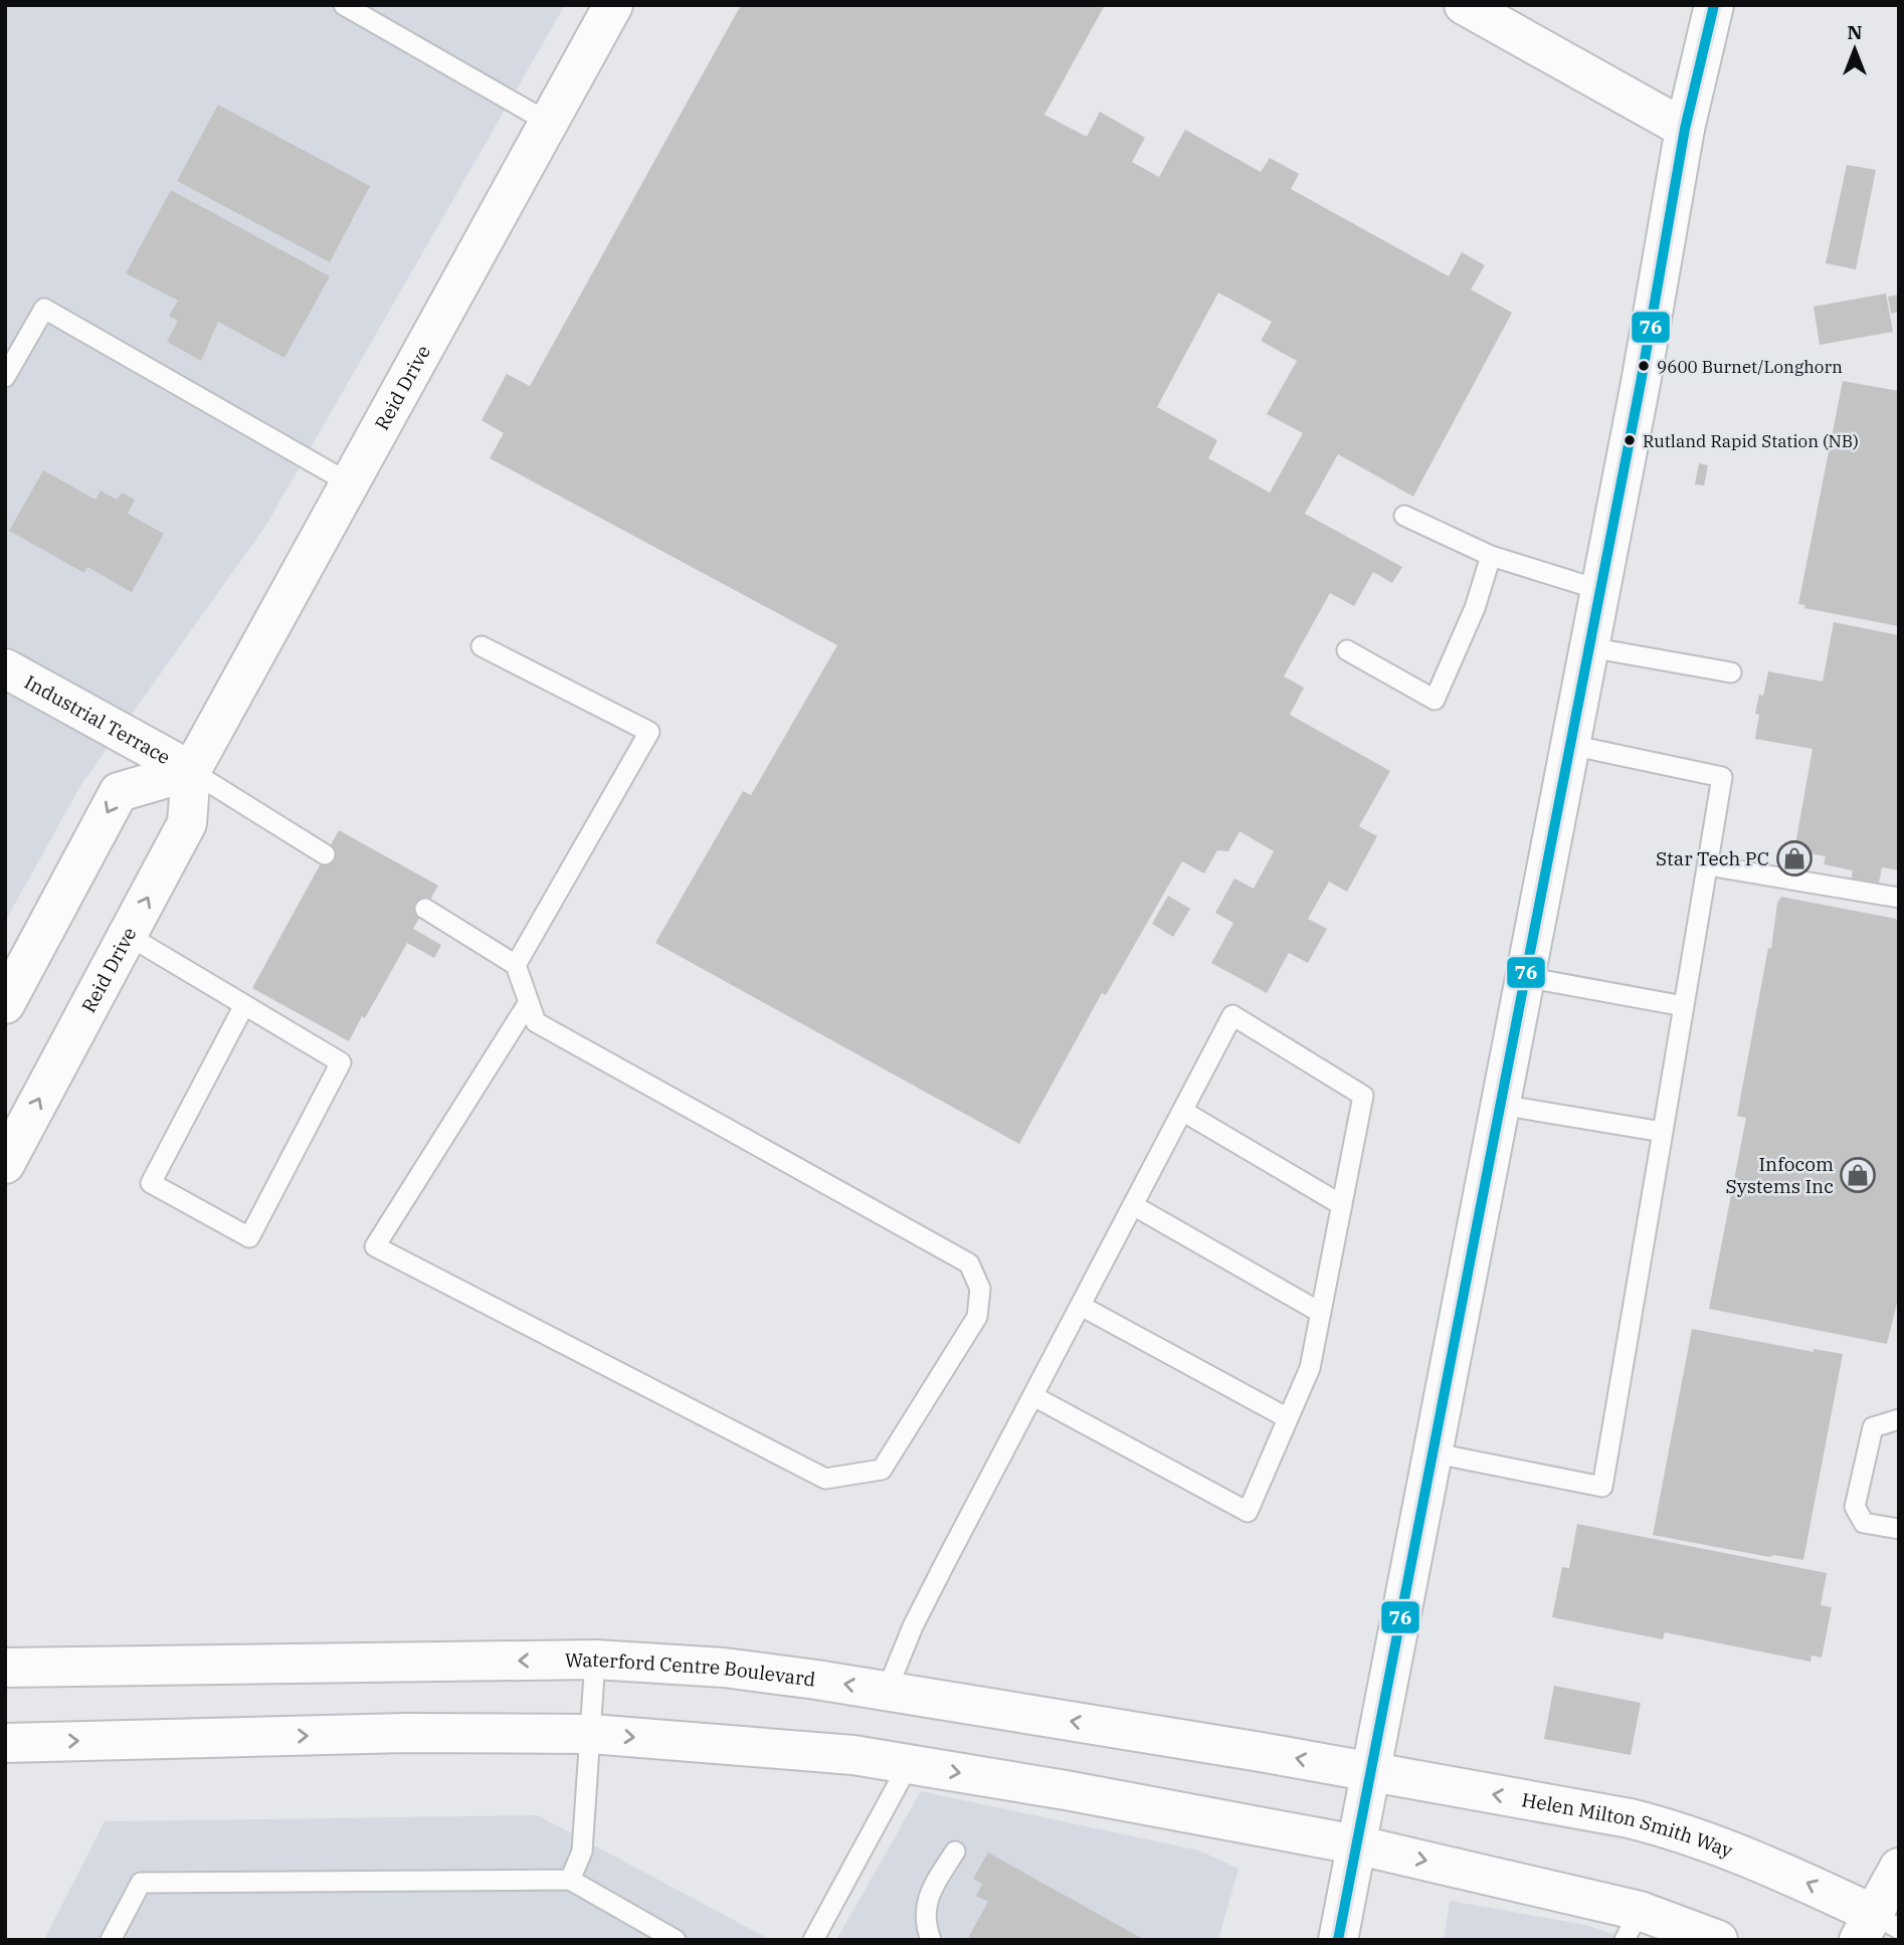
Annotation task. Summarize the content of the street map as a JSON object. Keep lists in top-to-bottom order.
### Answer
{
  "streets": {
    "street": [
      "Reid Drive",
      "Industrial Terrace",
      "Waterford Centre Boulevard",
      "Helen Milton Smith Way"
    ]
  },
  "crossings": [
    ["Reid Drive", "Industrial Terrace"],
    ["Waterford Centre Boulevard", "Helen Milton Smith Way"]
  ],
  "places": {
    "other": ["9600 Burnet/Longhorn", "Rutland Rapid Station (NB)"],
    "shop": ["Star Tech PC", "Infocom Systems Inc"]
  },
  "lines": ["transit line 76"],
  "north": "top"
}
